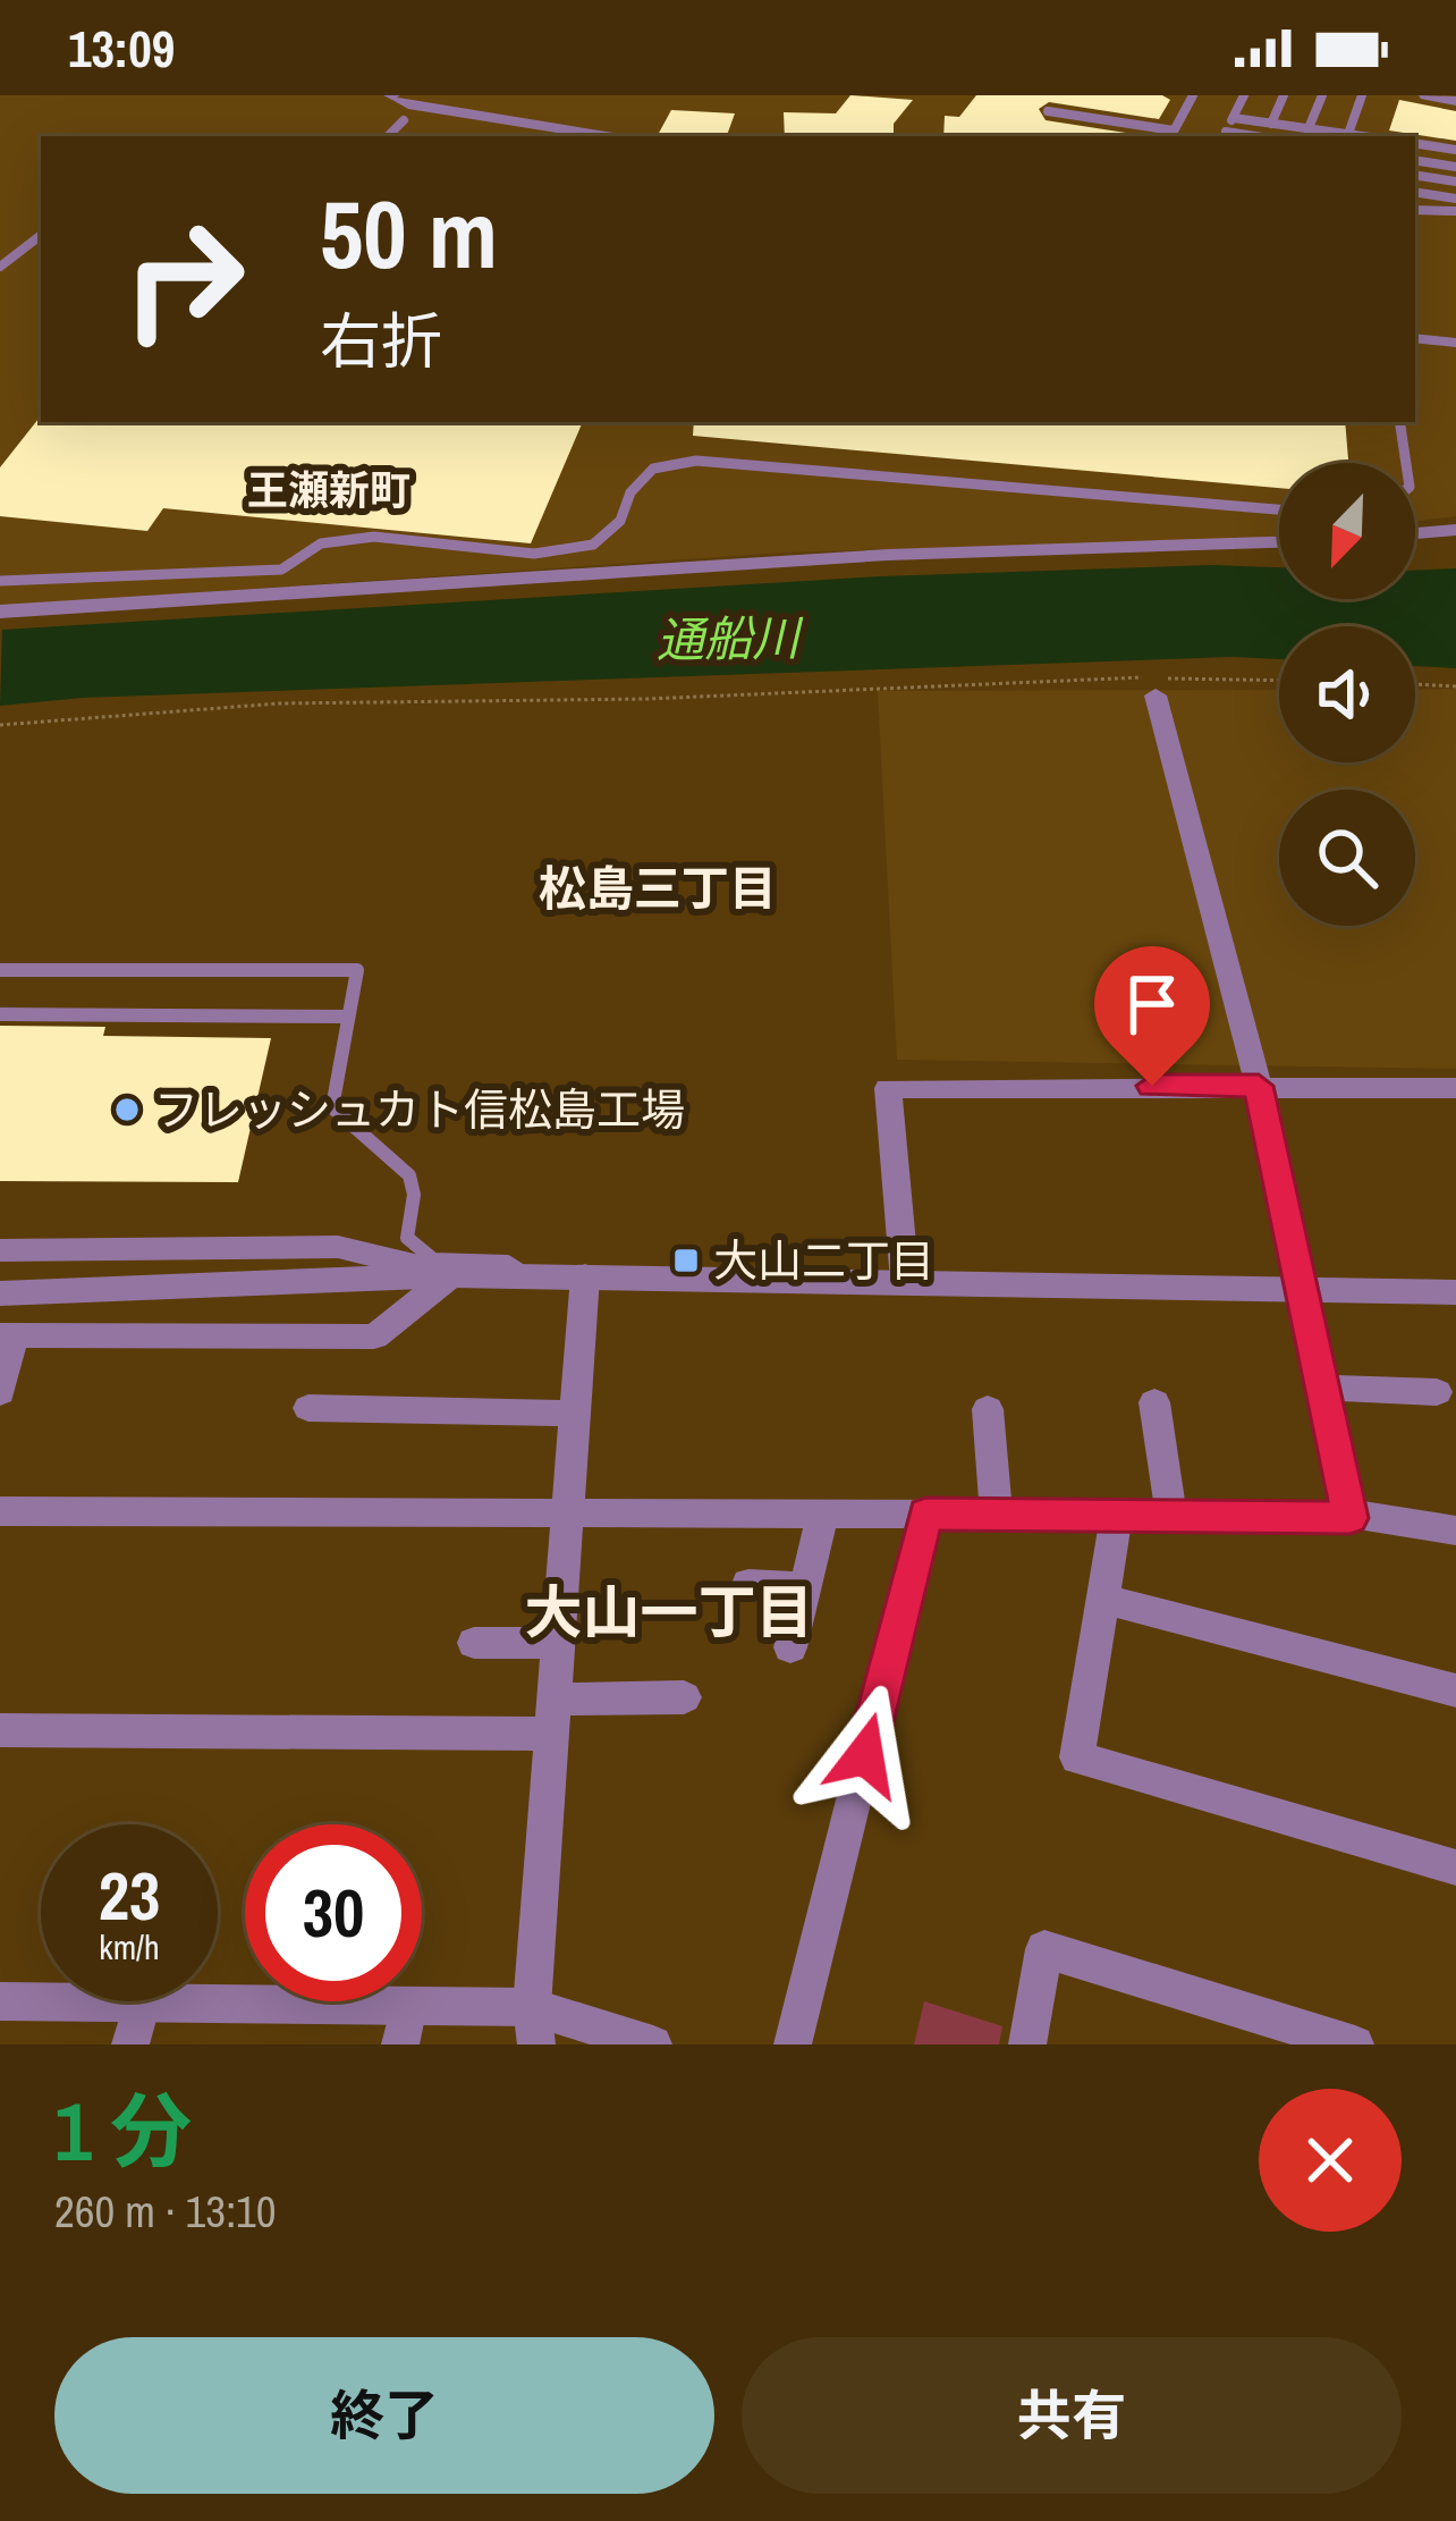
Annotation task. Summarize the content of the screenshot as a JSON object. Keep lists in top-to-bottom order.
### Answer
{
  "districts": ["王瀬新町", "松島三丁目", "大山一丁目"],
  "water": ["通船川"],
  "places": {
    "other": ["フレッシュカト信松島工場"],
    "transit": ["大山二丁目"]
  },
  "north": "bottom left",
  "page": {
    "status": "13:09",
    "turn": ["50 m", "右折"],
    "speed": "23 km/h",
    "limit": "30",
    "heading": ["1 分", "260 m · 13:10"],
    "buttons": ["終了", "共有"]
  }
}
